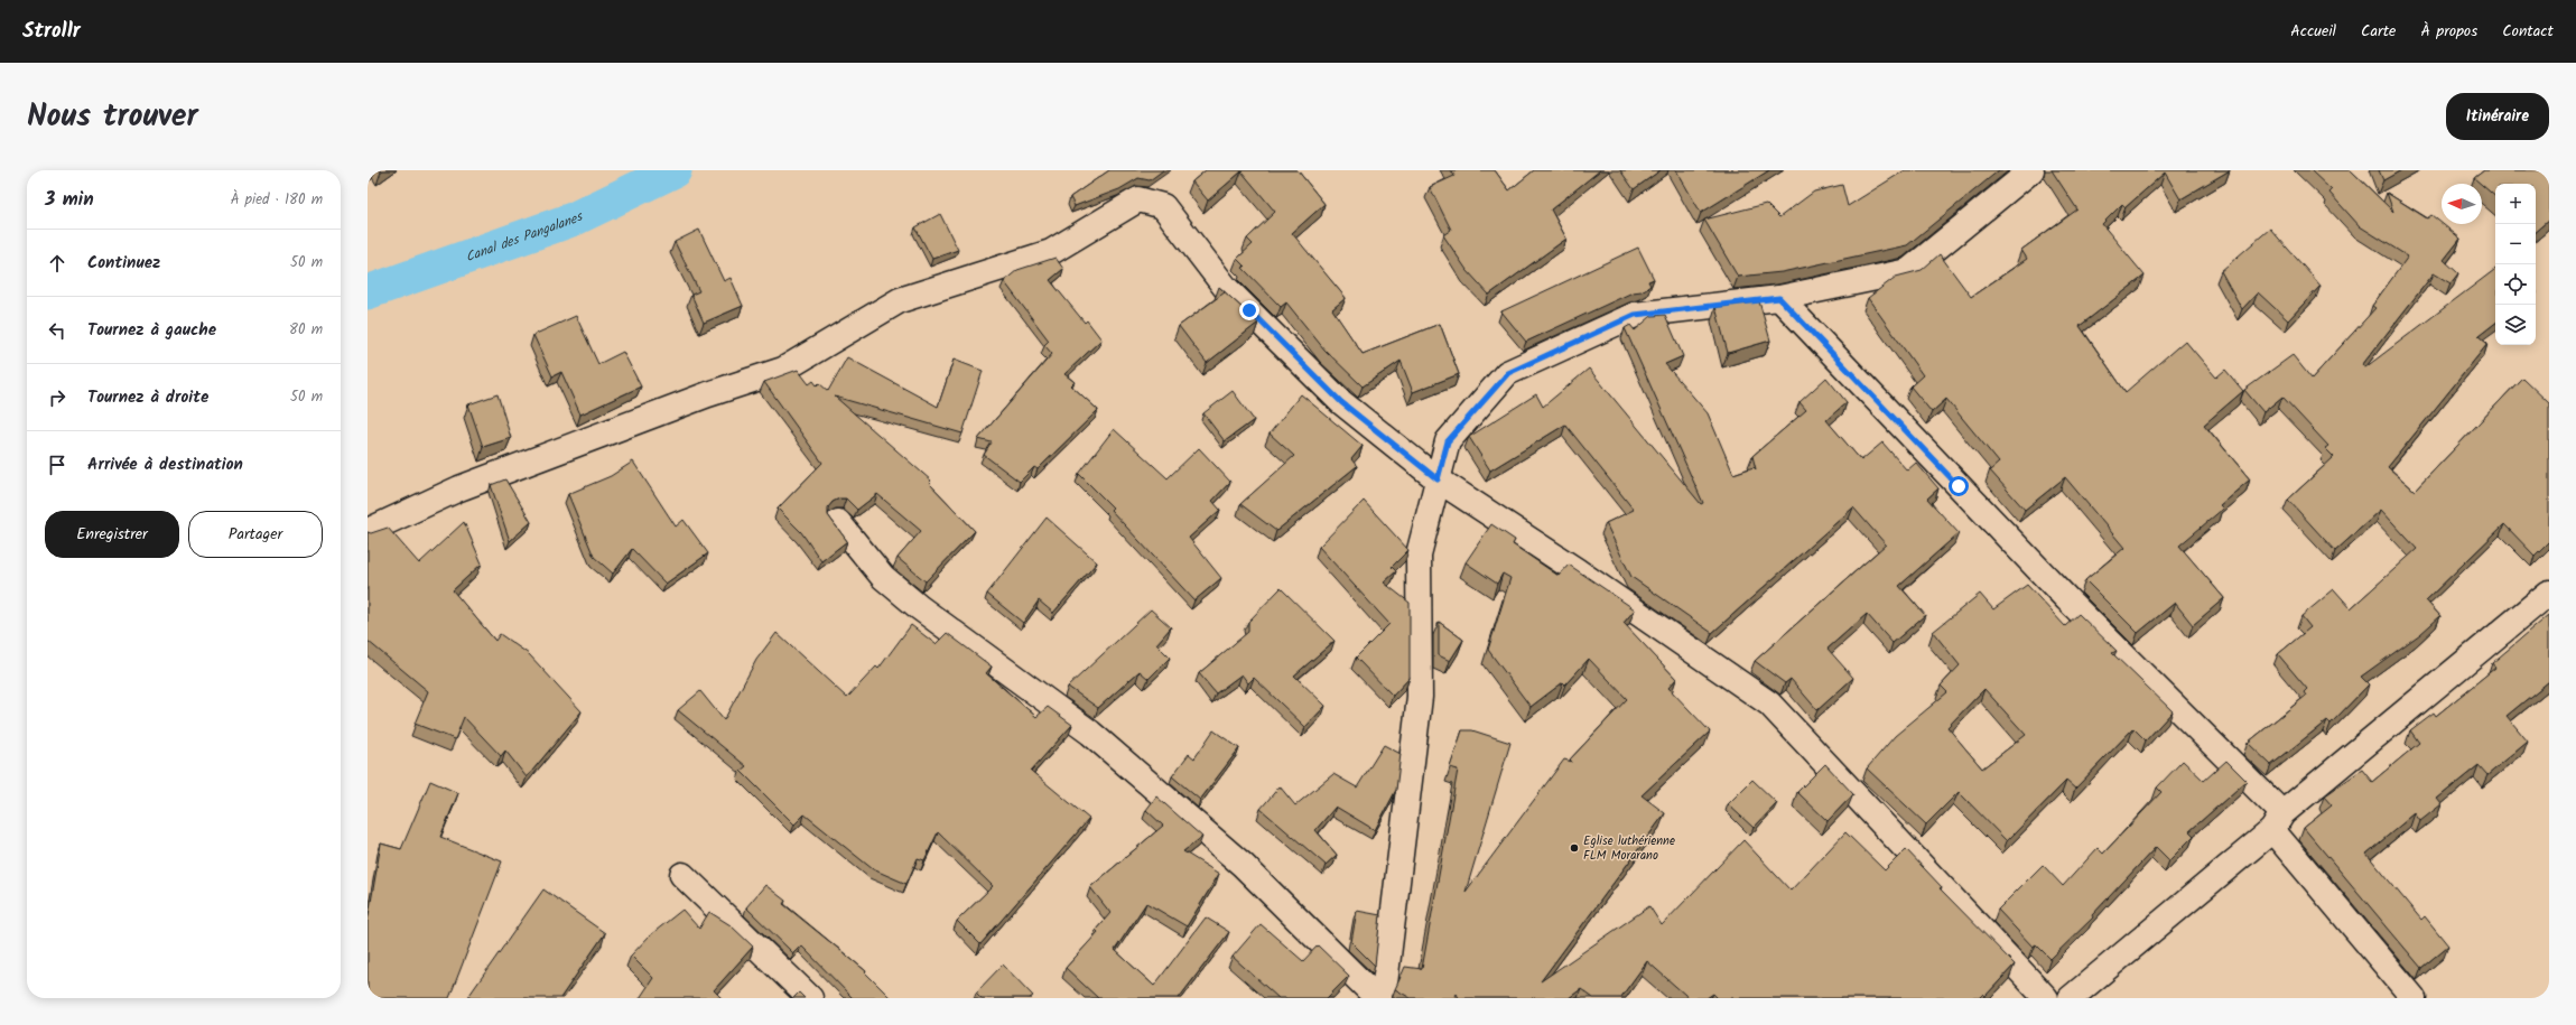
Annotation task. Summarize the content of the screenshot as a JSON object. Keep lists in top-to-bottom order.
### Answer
{
  "water": ["Canal des Pangalanes"],
  "places": ["Eglise luthérienne FLM Morarano"],
  "north": "left",
  "page": {
    "header": "Strollr",
    "nav": [
      "Accueil",
      "Carte",
      "À propos",
      "Contact"
    ],
    "title": "Nous trouver",
    "buttons": [
      "Itinéraire",
      ["Enregistrer", "Partager"]
    ],
    "heading": ["3 min", "À pied · 180 m"],
    "map_buttons": ["+", "−"],
    "list": [
      ["Continuez", "50 m"],
      ["Tournez à gauche", "80 m"],
      ["Tournez à droite", "50 m"],
      "Arrivée à destination"
    ]
  }
}
